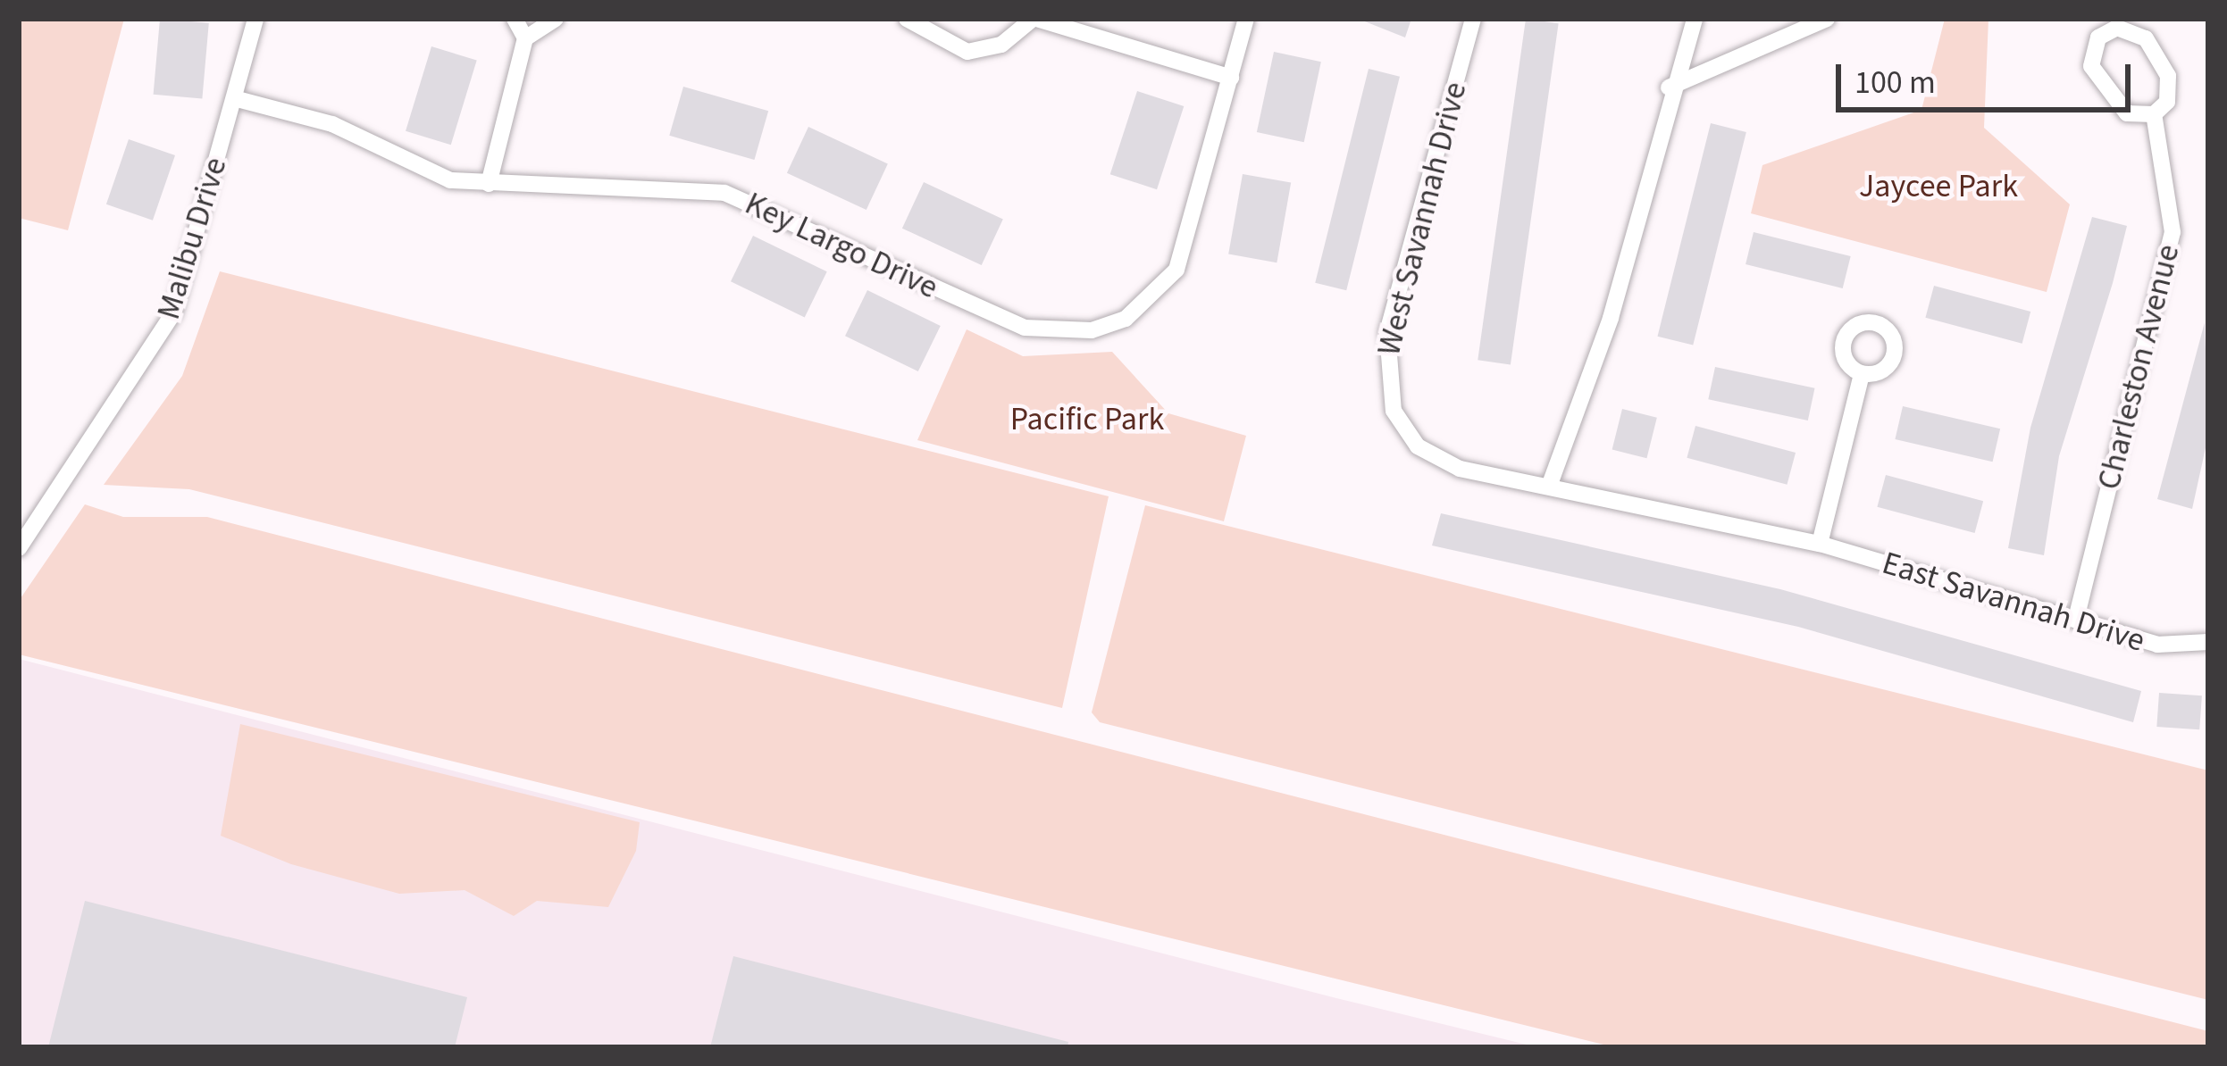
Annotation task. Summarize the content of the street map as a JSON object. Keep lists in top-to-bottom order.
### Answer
{
  "streets": {
    "street": [
      "West Savannah Drive",
      "Malibu Drive",
      "Key Largo Drive",
      "Charleston Avenue",
      "East Savannah Drive"
    ]
  },
  "crossings": [
    ["West Savannah Drive", "East Savannah Drive"],
    ["Malibu Drive", "Key Largo Drive"],
    ["Charleston Avenue", "East Savannah Drive"]
  ],
  "parks": ["Jaycee Park", "Pacific Park"],
  "scale_bar": "100 m"
}
